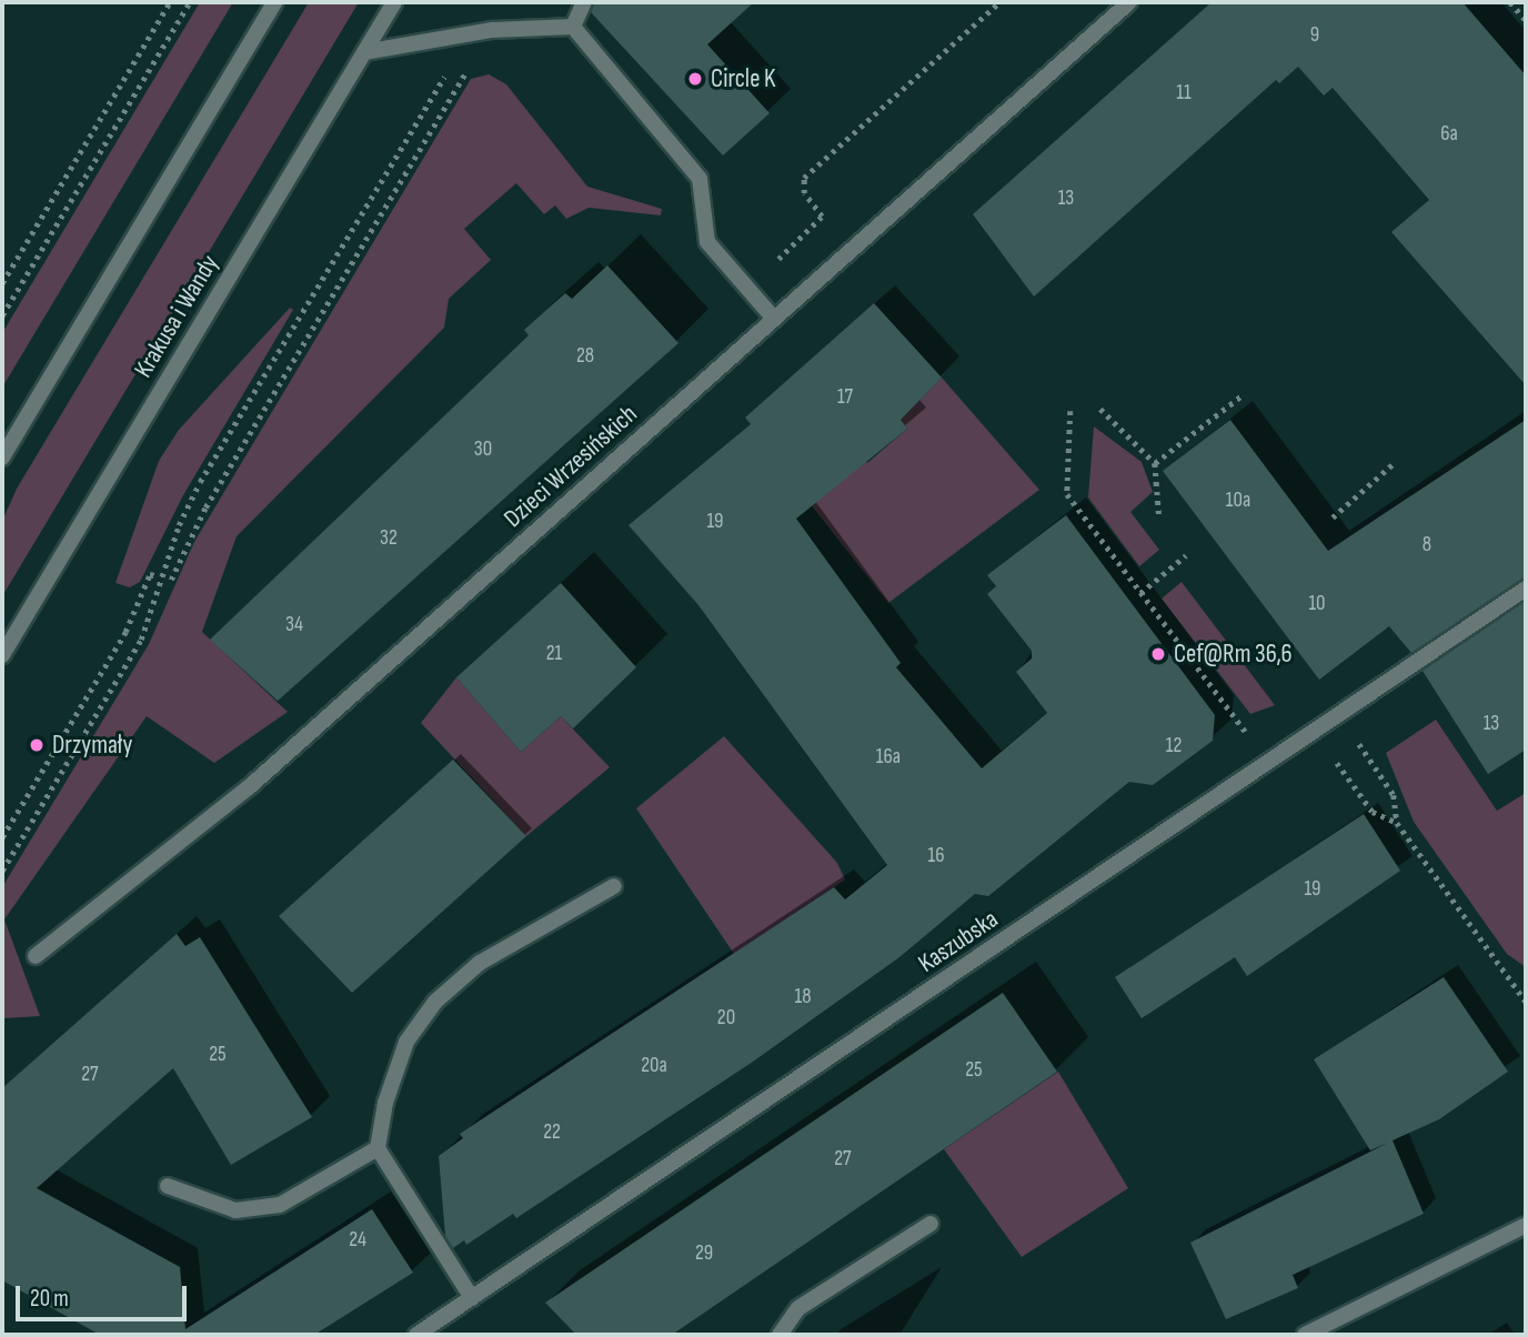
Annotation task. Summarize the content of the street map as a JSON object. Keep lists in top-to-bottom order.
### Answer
{
  "streets": {
    "street": ["Krakusa i Wandy", "Dzieci Wrzesińskich", "Kaszubska"]
  },
  "places": ["Circle K", "Cef@Rm 36,6", "Drzymały"],
  "house_numbers": [
    "9",
    "11",
    "6a",
    "13",
    "28",
    "17",
    "30",
    "10a",
    "19",
    "32",
    "8",
    "10",
    "34",
    "21",
    "13",
    "12",
    "16a",
    "16",
    "19",
    "18",
    "20",
    "25",
    "20a",
    "25",
    "27",
    "22",
    "27",
    "24",
    "29"
  ],
  "scale_bar": "20 m"
}
